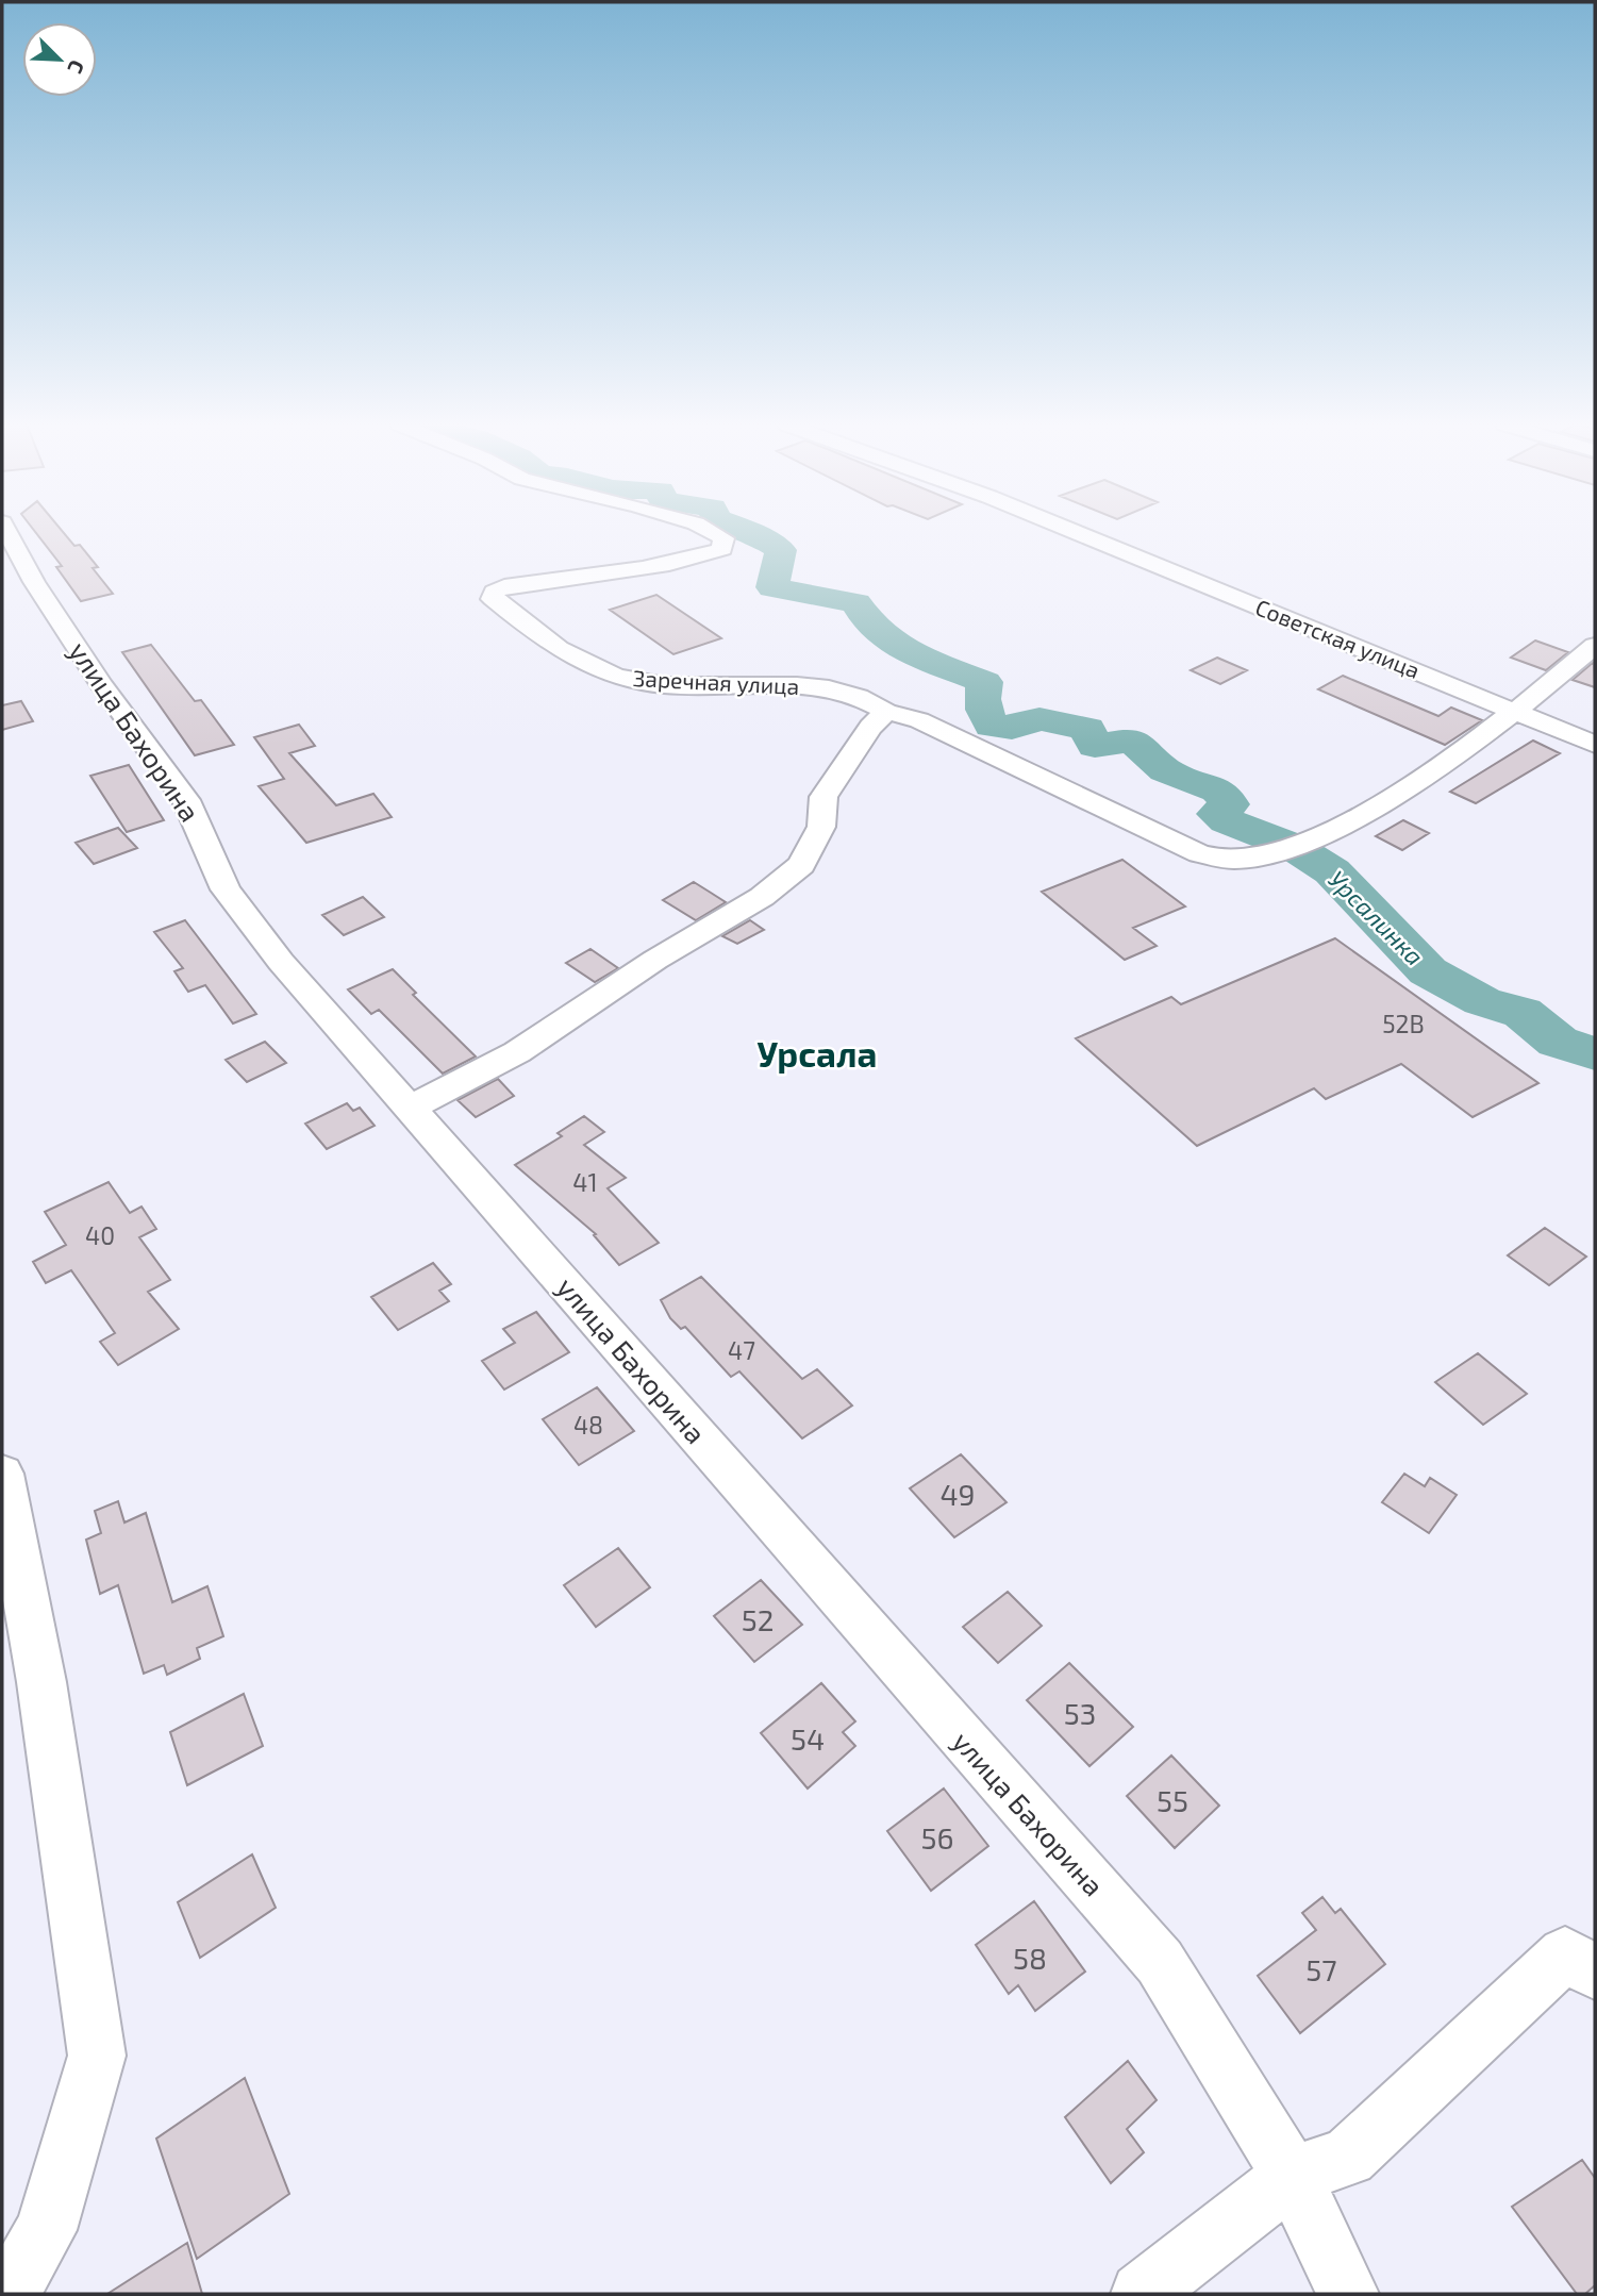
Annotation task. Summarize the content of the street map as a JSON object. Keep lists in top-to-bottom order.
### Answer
{
  "streets": {
    "street": ["Советская улица", "Заречная улица", "улица Бахорина"]
  },
  "districts": ["Урсала"],
  "water": ["Урсалинка"],
  "house_numbers": [
    "52В",
    "41",
    "40",
    "47",
    "48",
    "49",
    "52",
    "53",
    "54",
    "55",
    "56",
    "58",
    "57"
  ],
  "north": "bottom right"
}
